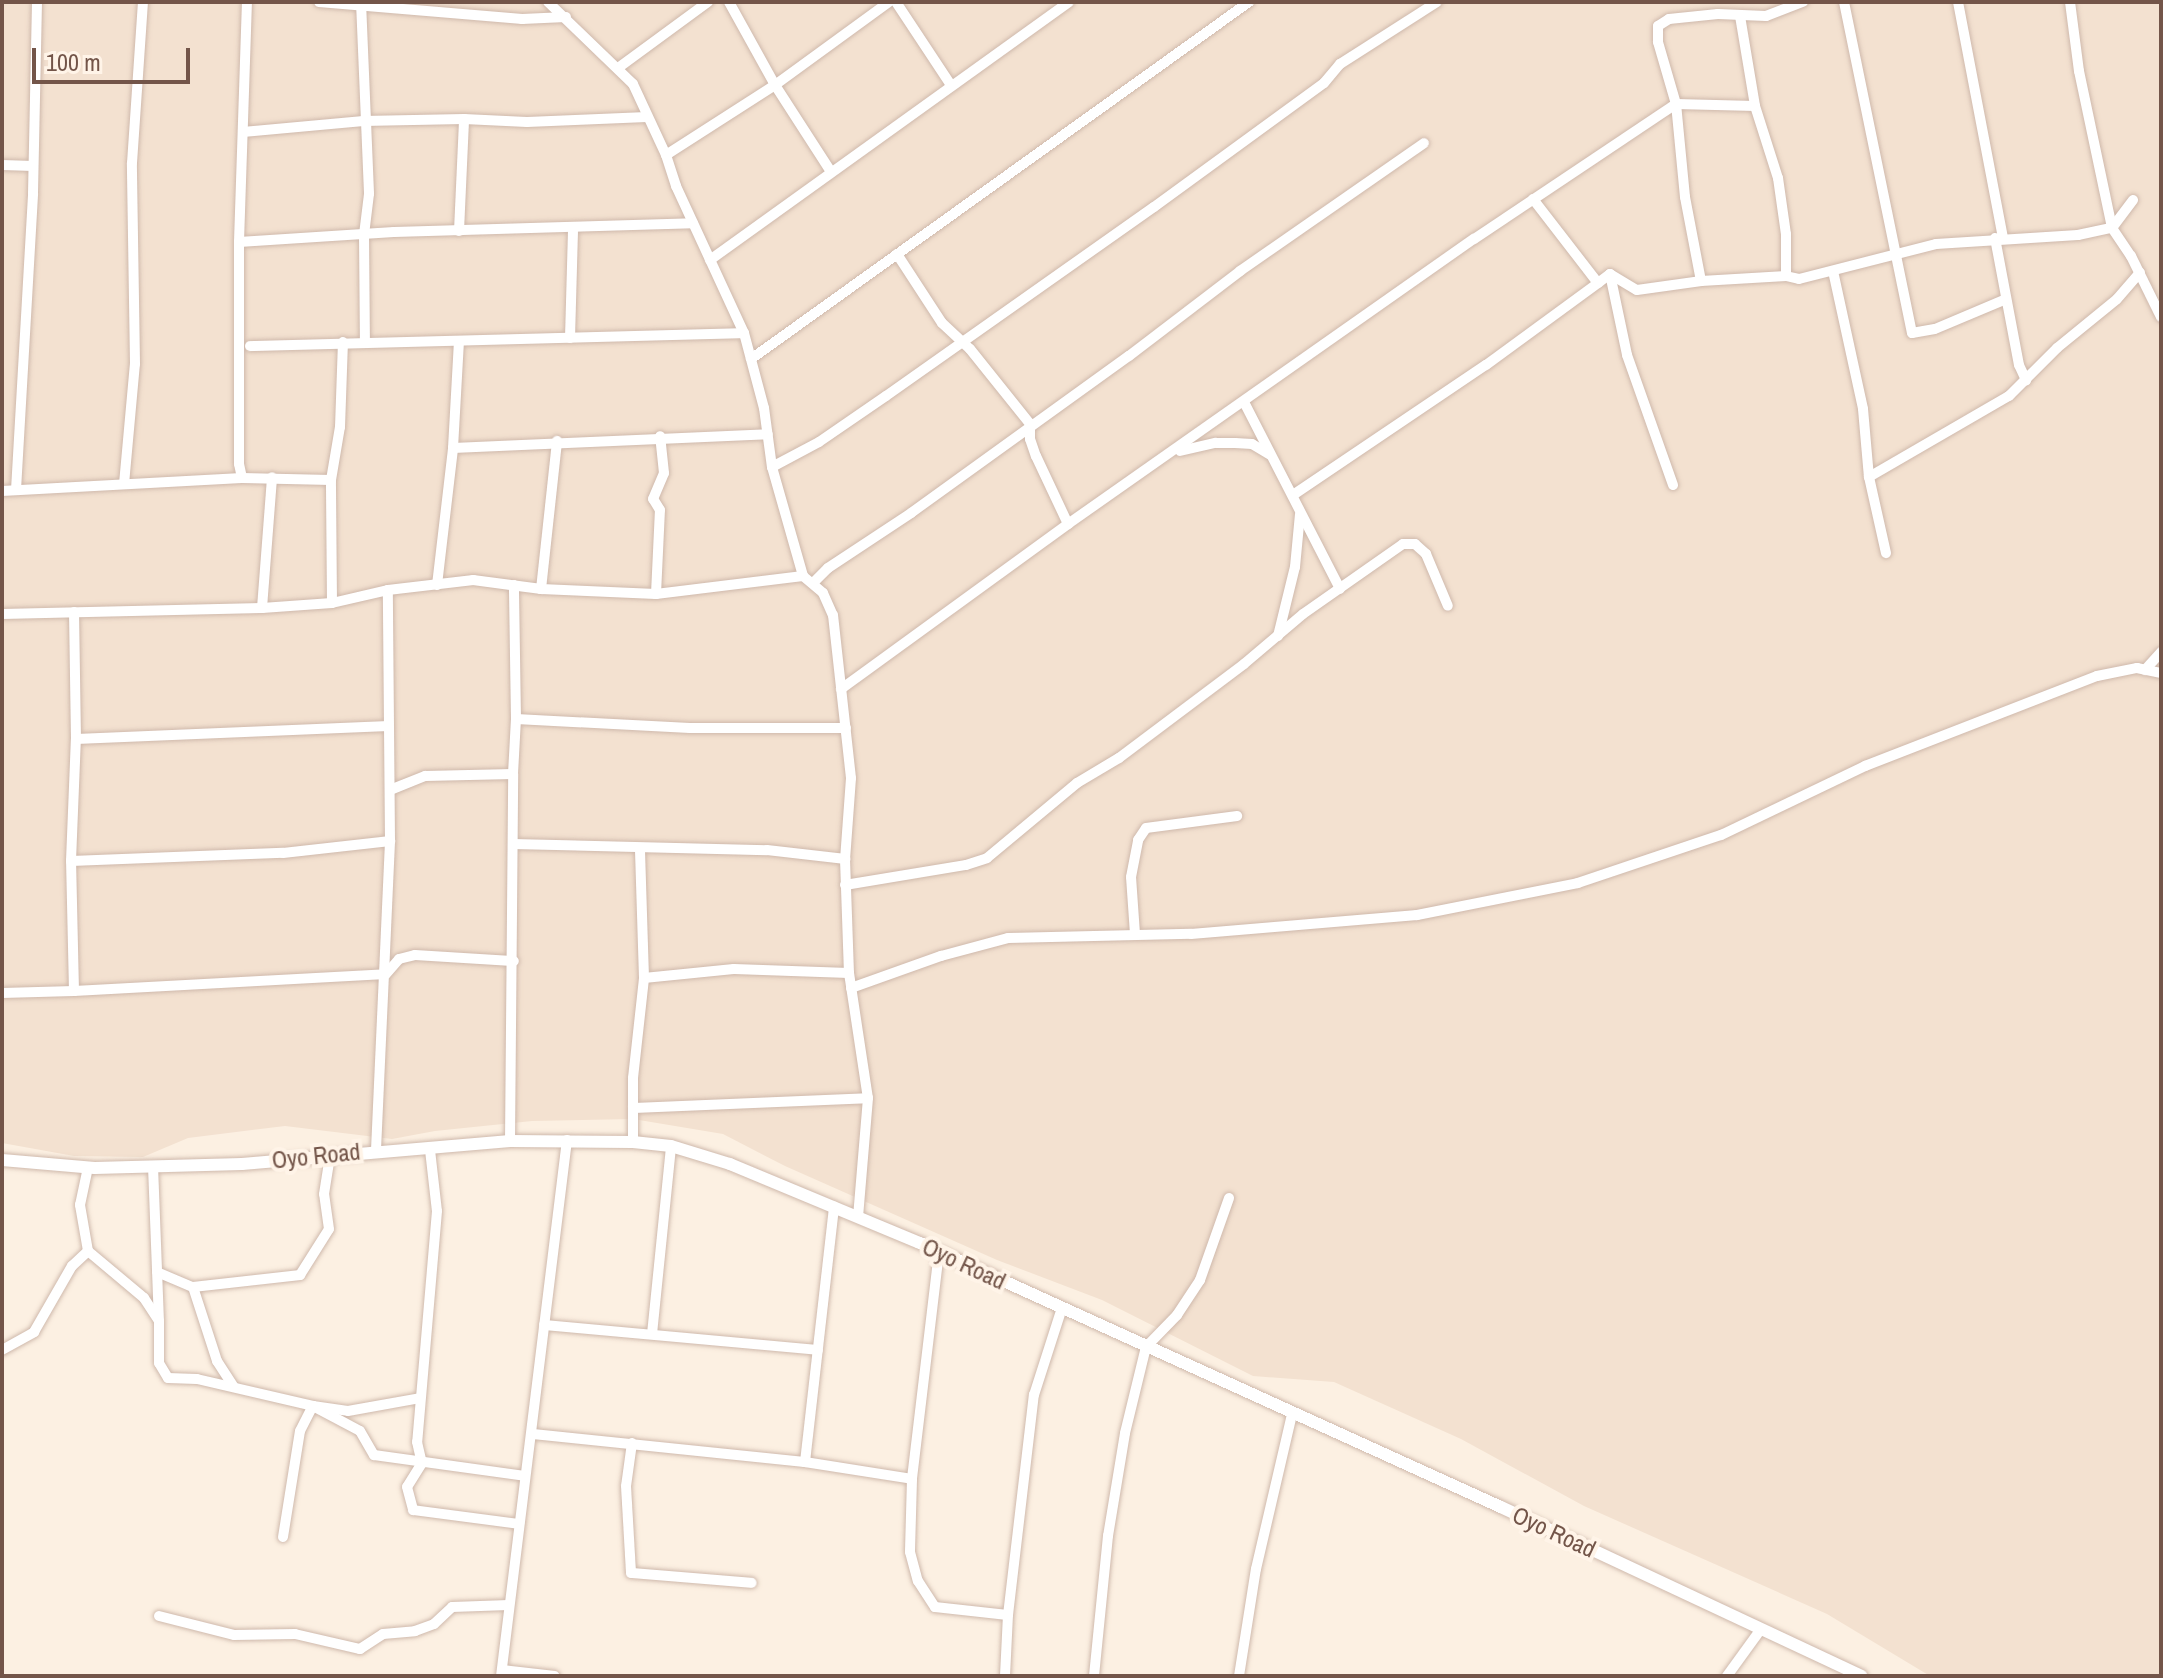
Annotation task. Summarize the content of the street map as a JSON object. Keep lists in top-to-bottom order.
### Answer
{
  "streets": {
    "street": ["Oyo Road"]
  },
  "scale_bar": "100 m"
}
